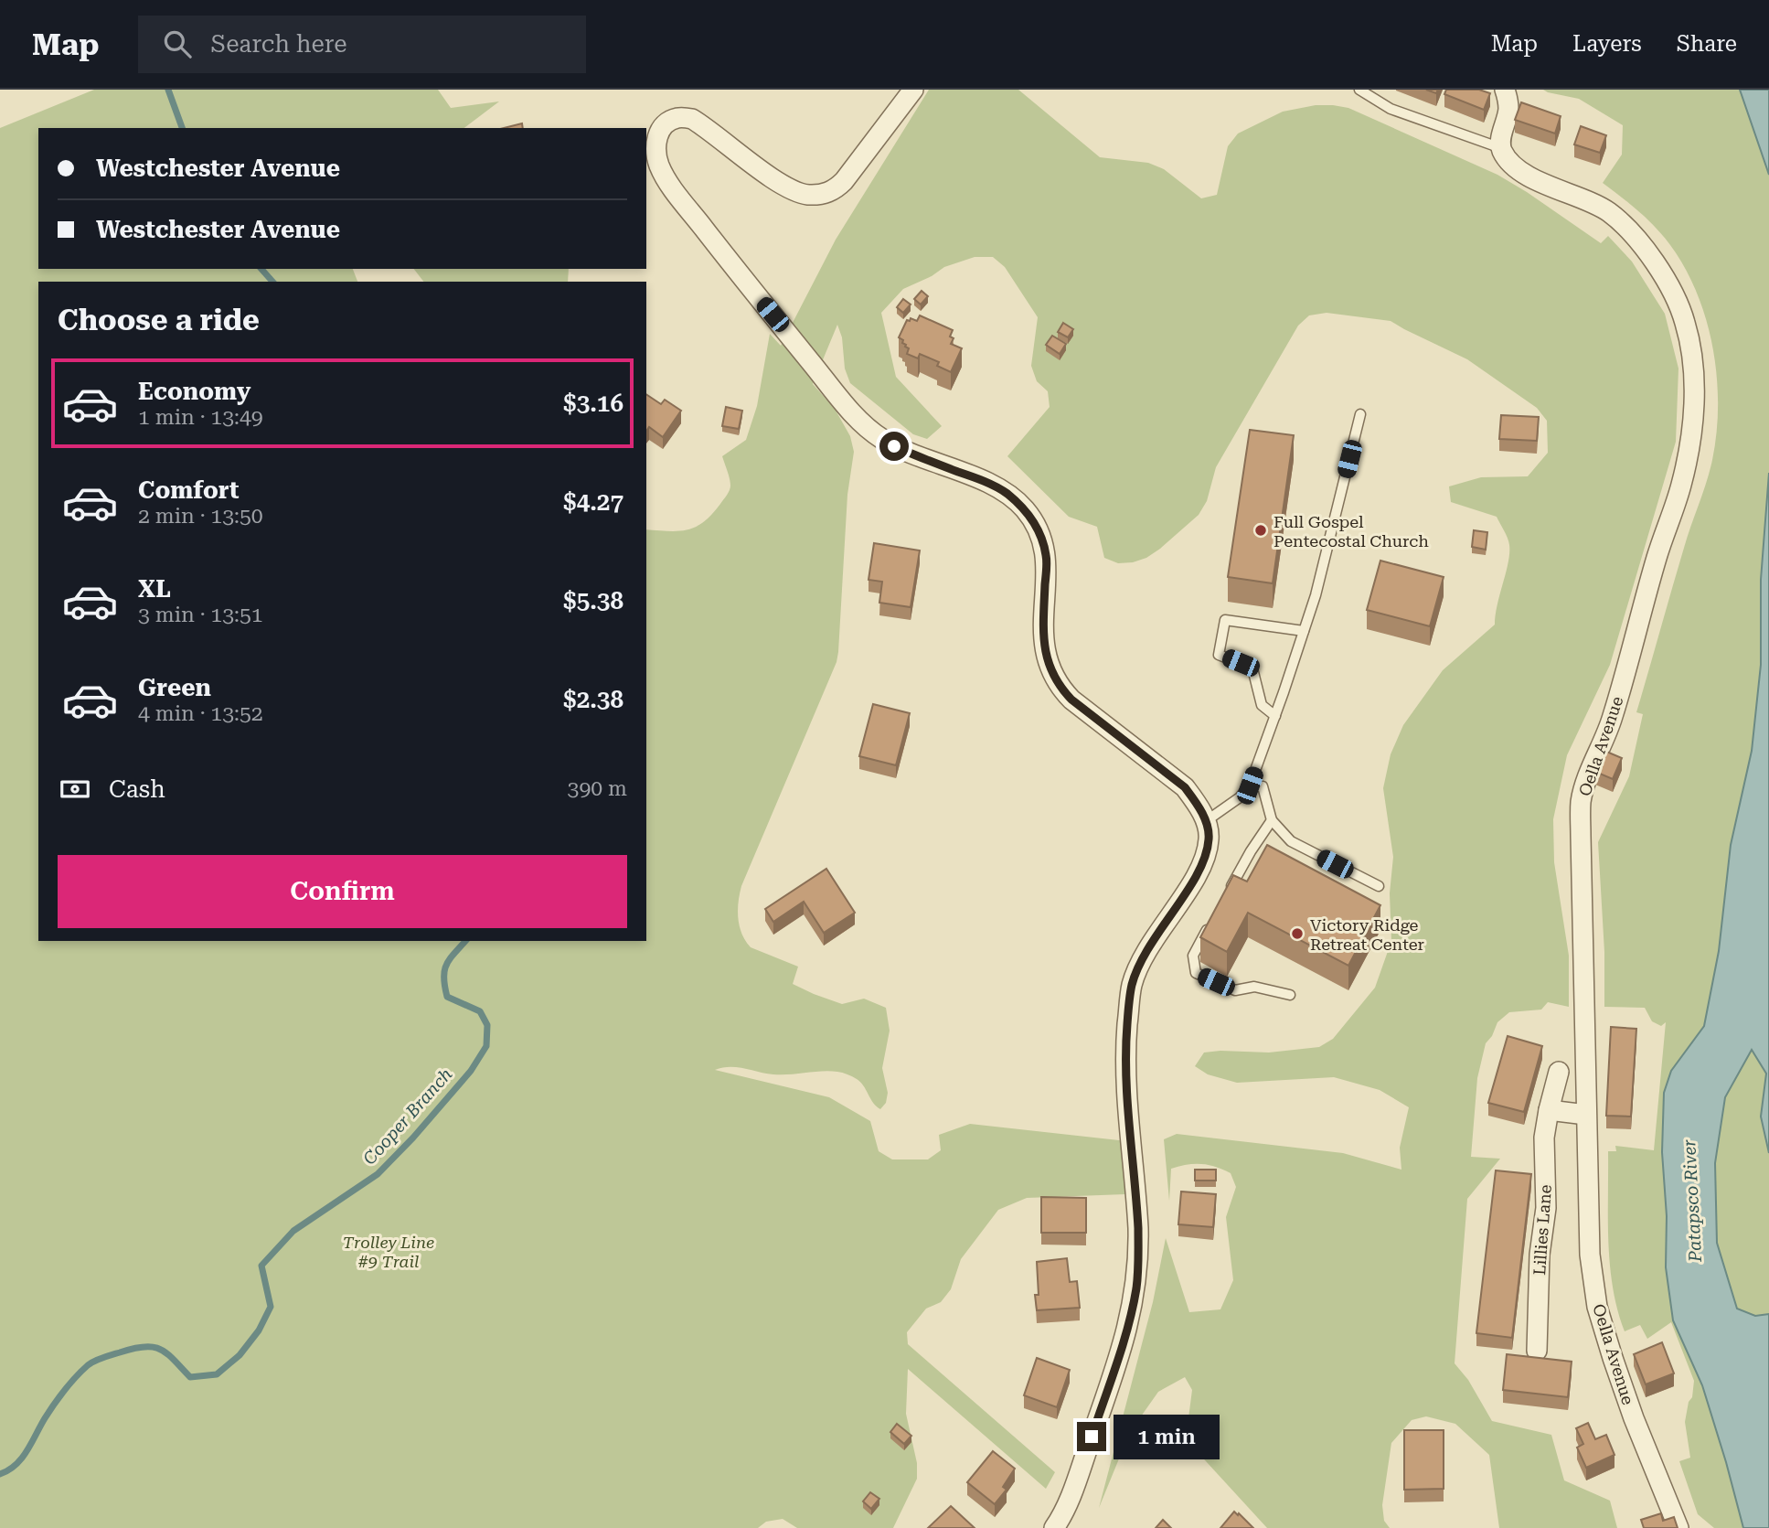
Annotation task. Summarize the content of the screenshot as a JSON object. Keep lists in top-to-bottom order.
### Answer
{
  "streets": {
    "street": ["Oella Avenue", "Lillies Lane"]
  },
  "water": ["Cooper Branch", "Patapsco River"],
  "parks": ["Trolley Line #9 Trail"],
  "places": ["Full Gospel Pentecostal Church", "Victory Ridge Retreat Center"],
  "page": {
    "header": "Map",
    "search": "Search here",
    "nav": ["Map", "Layers", "Share"],
    "banner": ["Westchester Avenue", "Westchester Avenue"],
    "heading": "Choose a ride",
    "list": [
      {
        "name": "Economy",
        "note": "1 min · 13:49",
        "value": "$3.16"
      },
      {
        "name": "Comfort",
        "note": "2 min · 13:50",
        "value": "$4.27"
      },
      {
        "name": "XL",
        "note": "3 min · 13:51",
        "value": "$5.38"
      },
      {
        "name": "Green",
        "note": "4 min · 13:52",
        "value": "$2.38"
      }
    ],
    "pay": ["Cash", "390 m"],
    "buttons": "Confirm",
    "bubble": "1 min"
  }
}
